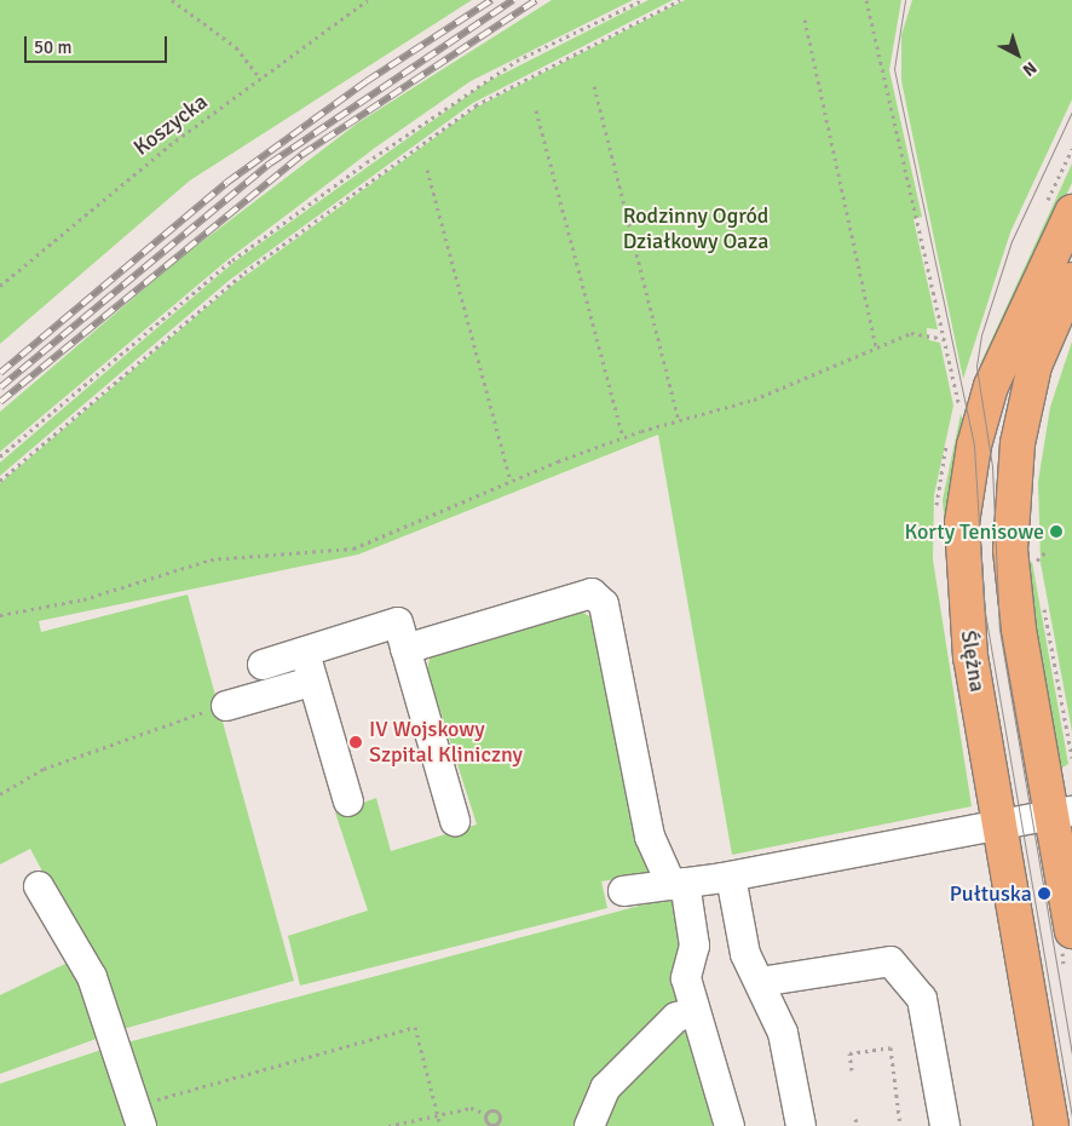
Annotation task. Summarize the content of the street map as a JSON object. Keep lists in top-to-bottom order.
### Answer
{
  "streets": {
    "main road": ["Ślężna"],
    "path": ["Koszycka"]
  },
  "parks": ["Rodzinny Ogród Działkowy Oaza"],
  "places": ["Korty Tenisowe", "IV Wojskowy Szpital Kliniczny", "Pułtuska"],
  "scale_bar": "50 m",
  "north": "bottom right"
}
